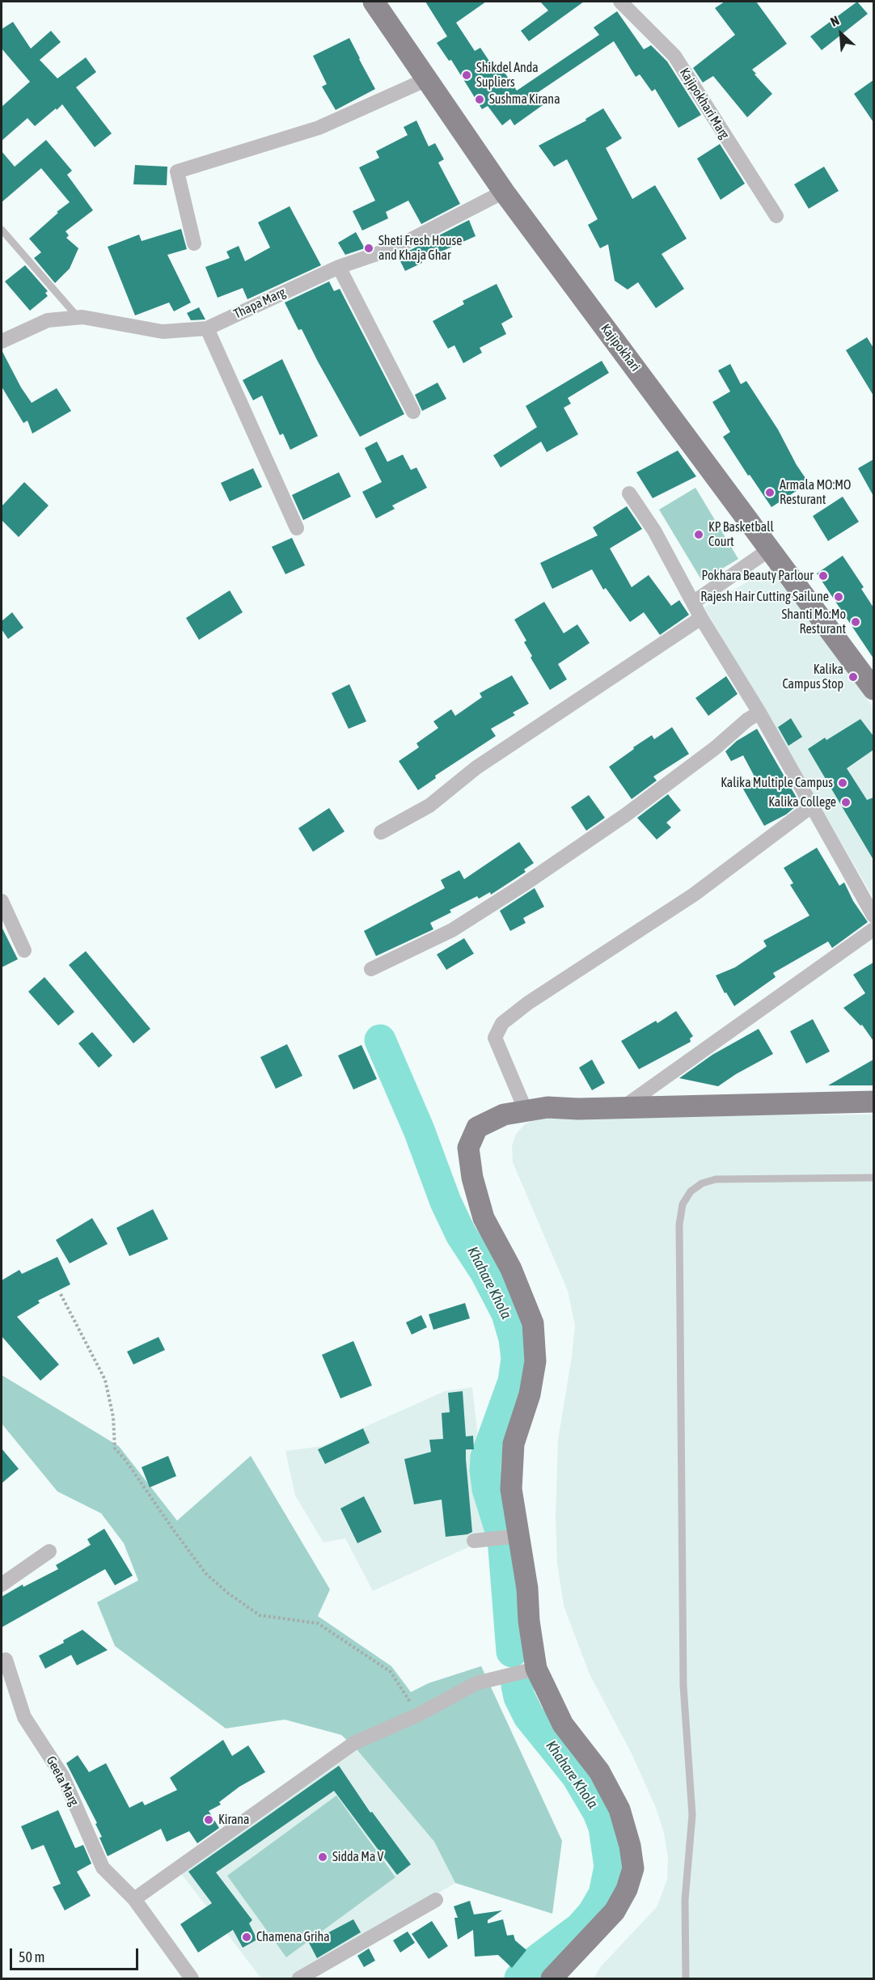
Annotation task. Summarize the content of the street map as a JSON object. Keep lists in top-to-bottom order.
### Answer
{
  "streets": {
    "main road": ["Kajipokhari"],
    "street": ["Kajipokhari Marg", "Thapa Marg", "Geeta Marg"]
  },
  "crossings": [
    ["Thapa Marg", "Kajipokhari"]
  ],
  "water": ["Khahare Khola"],
  "places": [
    "Shikdel Anda Supliers",
    "Sushma Kirana",
    "Sheti Fresh House and Khaja Ghar",
    "Armala MO:MO Resturant",
    "KP Basketball Court",
    "Pokhara Beauty Parlour",
    "Rajesh Hair Cutting Sailune",
    "Shanti Mo:Mo Resturant",
    "Kalika Campus Stop",
    "Kalika Multiple Campus",
    "Kalika College",
    "Kirana",
    "Sidda Ma V",
    "Chamena Griha"
  ],
  "scale_bar": "50 m",
  "north": "top left"
}
